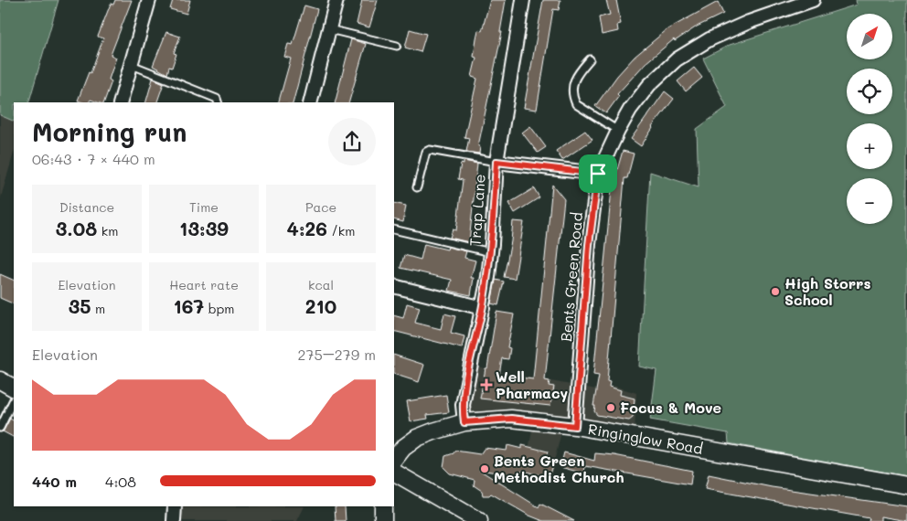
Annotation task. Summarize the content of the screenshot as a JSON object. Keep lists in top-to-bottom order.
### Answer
{
  "streets": {
    "street": ["Trap Lane", "Bents Green Road", "Ringinglow Road"]
  },
  "crossings": [
    ["Trap Lane", "Ringinglow Road"],
    ["Bents Green Road", "Ringinglow Road"]
  ],
  "places": {
    "other": ["High Storrs School", "Focus & Move", "Bents Green Methodist Church"],
    "health": ["Well Pharmacy"]
  },
  "north": "top right",
  "page": {
    "map_buttons": ["+", "−"],
    "heading": ["Morning run", "06:43 · 7 × 440 m"],
    "stats": [
      ["Distance", "3.08 km"],
      ["Time", "13:39"],
      ["Pace", "4:26 /km"],
      ["Elevation", "35 m"],
      ["Heart rate", "167 bpm"],
      ["kcal", "210"]
    ],
    "chart": ["Elevation", "275–279 m"],
    "list": [
      {
        "name": "440 m",
        "note": "4:08"
      }
    ]
  }
}
